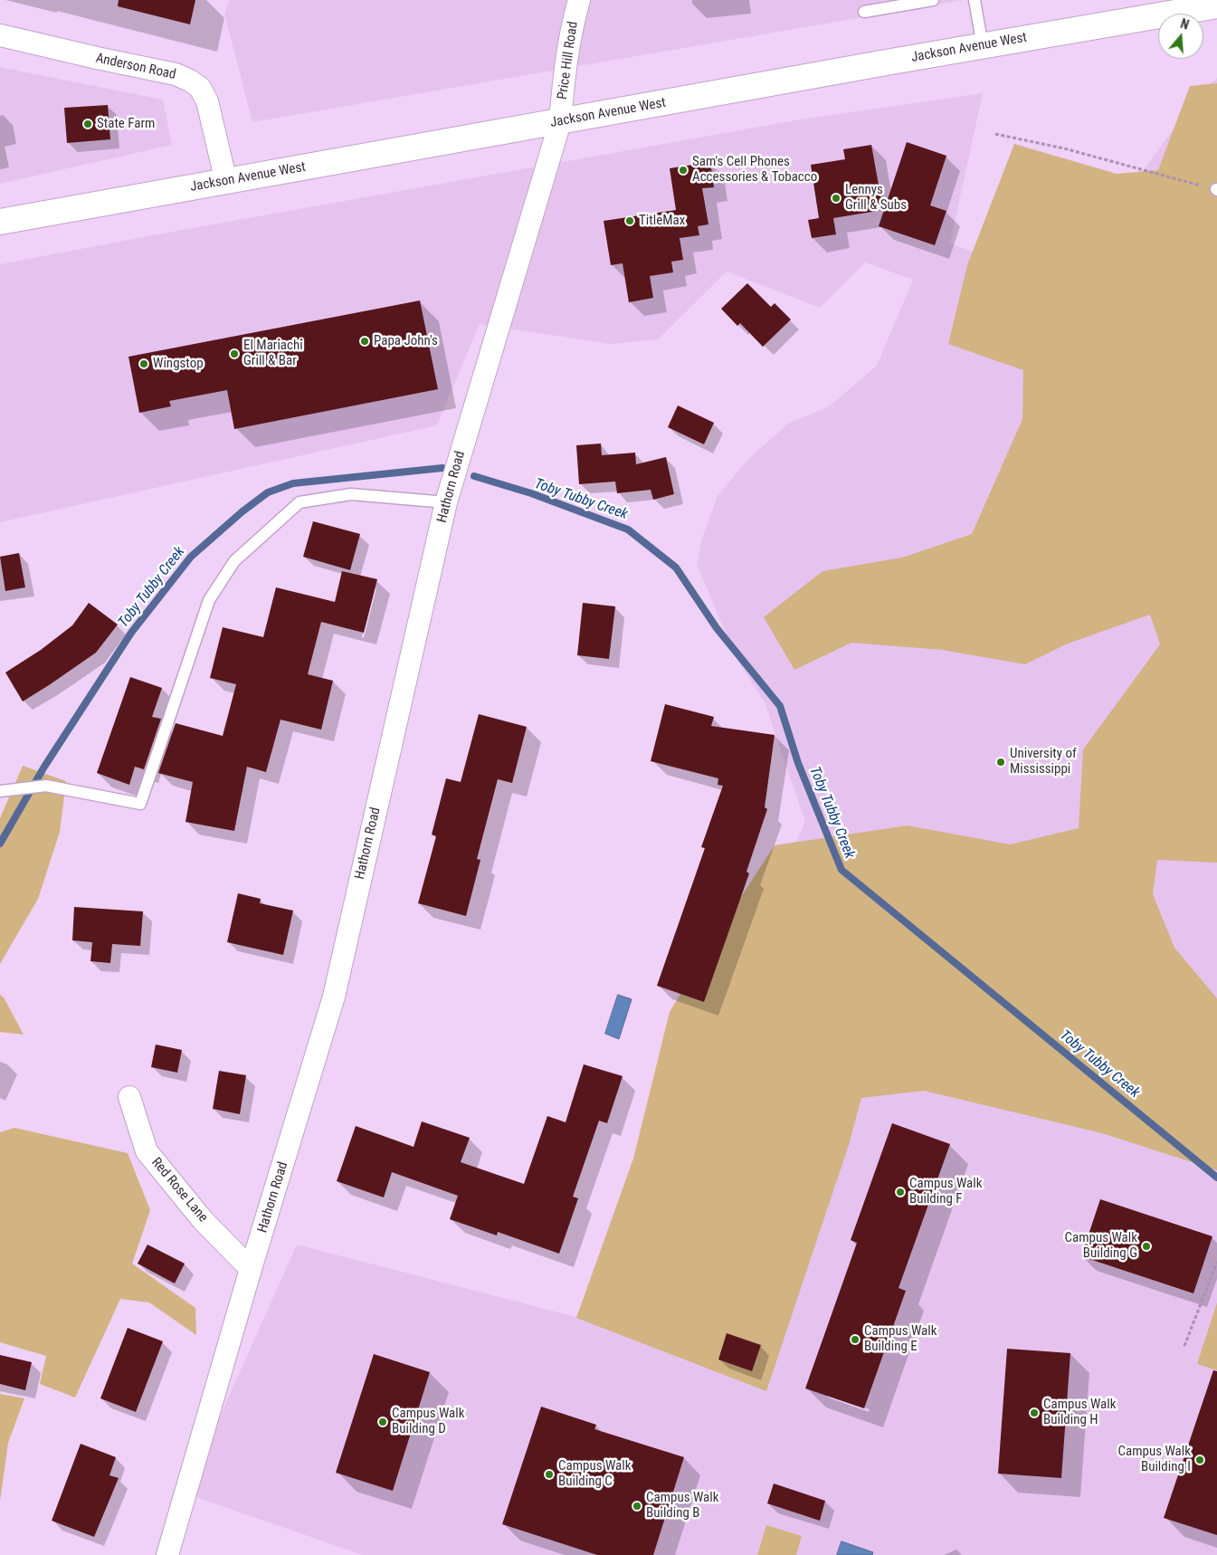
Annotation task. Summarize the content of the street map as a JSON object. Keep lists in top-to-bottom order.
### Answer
{
  "streets": {
    "main road": ["Jackson Avenue West"],
    "street": [
      "Price Hill Road",
      "Anderson Road",
      "Hathorn Road",
      "Red Rose Lane"
    ]
  },
  "crossings": [
    ["Jackson Avenue West", "Price Hill Road"],
    ["Jackson Avenue West", "Anderson Road"],
    ["Jackson Avenue West", "Hathorn Road"],
    ["Price Hill Road", "Hathorn Road"],
    ["Hathorn Road", "Red Rose Lane"]
  ],
  "water": ["Toby Tubby Creek"],
  "places": [
    "State Farm",
    "Sam's Cell Phones Accessories & Tobacco",
    "Lennys Grill & Subs",
    "TitleMax",
    "Papa John's",
    "El Mariachi Grill & Bar",
    "Wingstop",
    "University of Mississippi",
    "Campus Walk Building F",
    "Campus Walk Building G",
    "Campus Walk Building E",
    "Campus Walk Building H",
    "Campus Walk Building D",
    "Campus Walk Building I",
    "Campus Walk Building C",
    "Campus Walk Building B"
  ],
  "north": "top"
}
